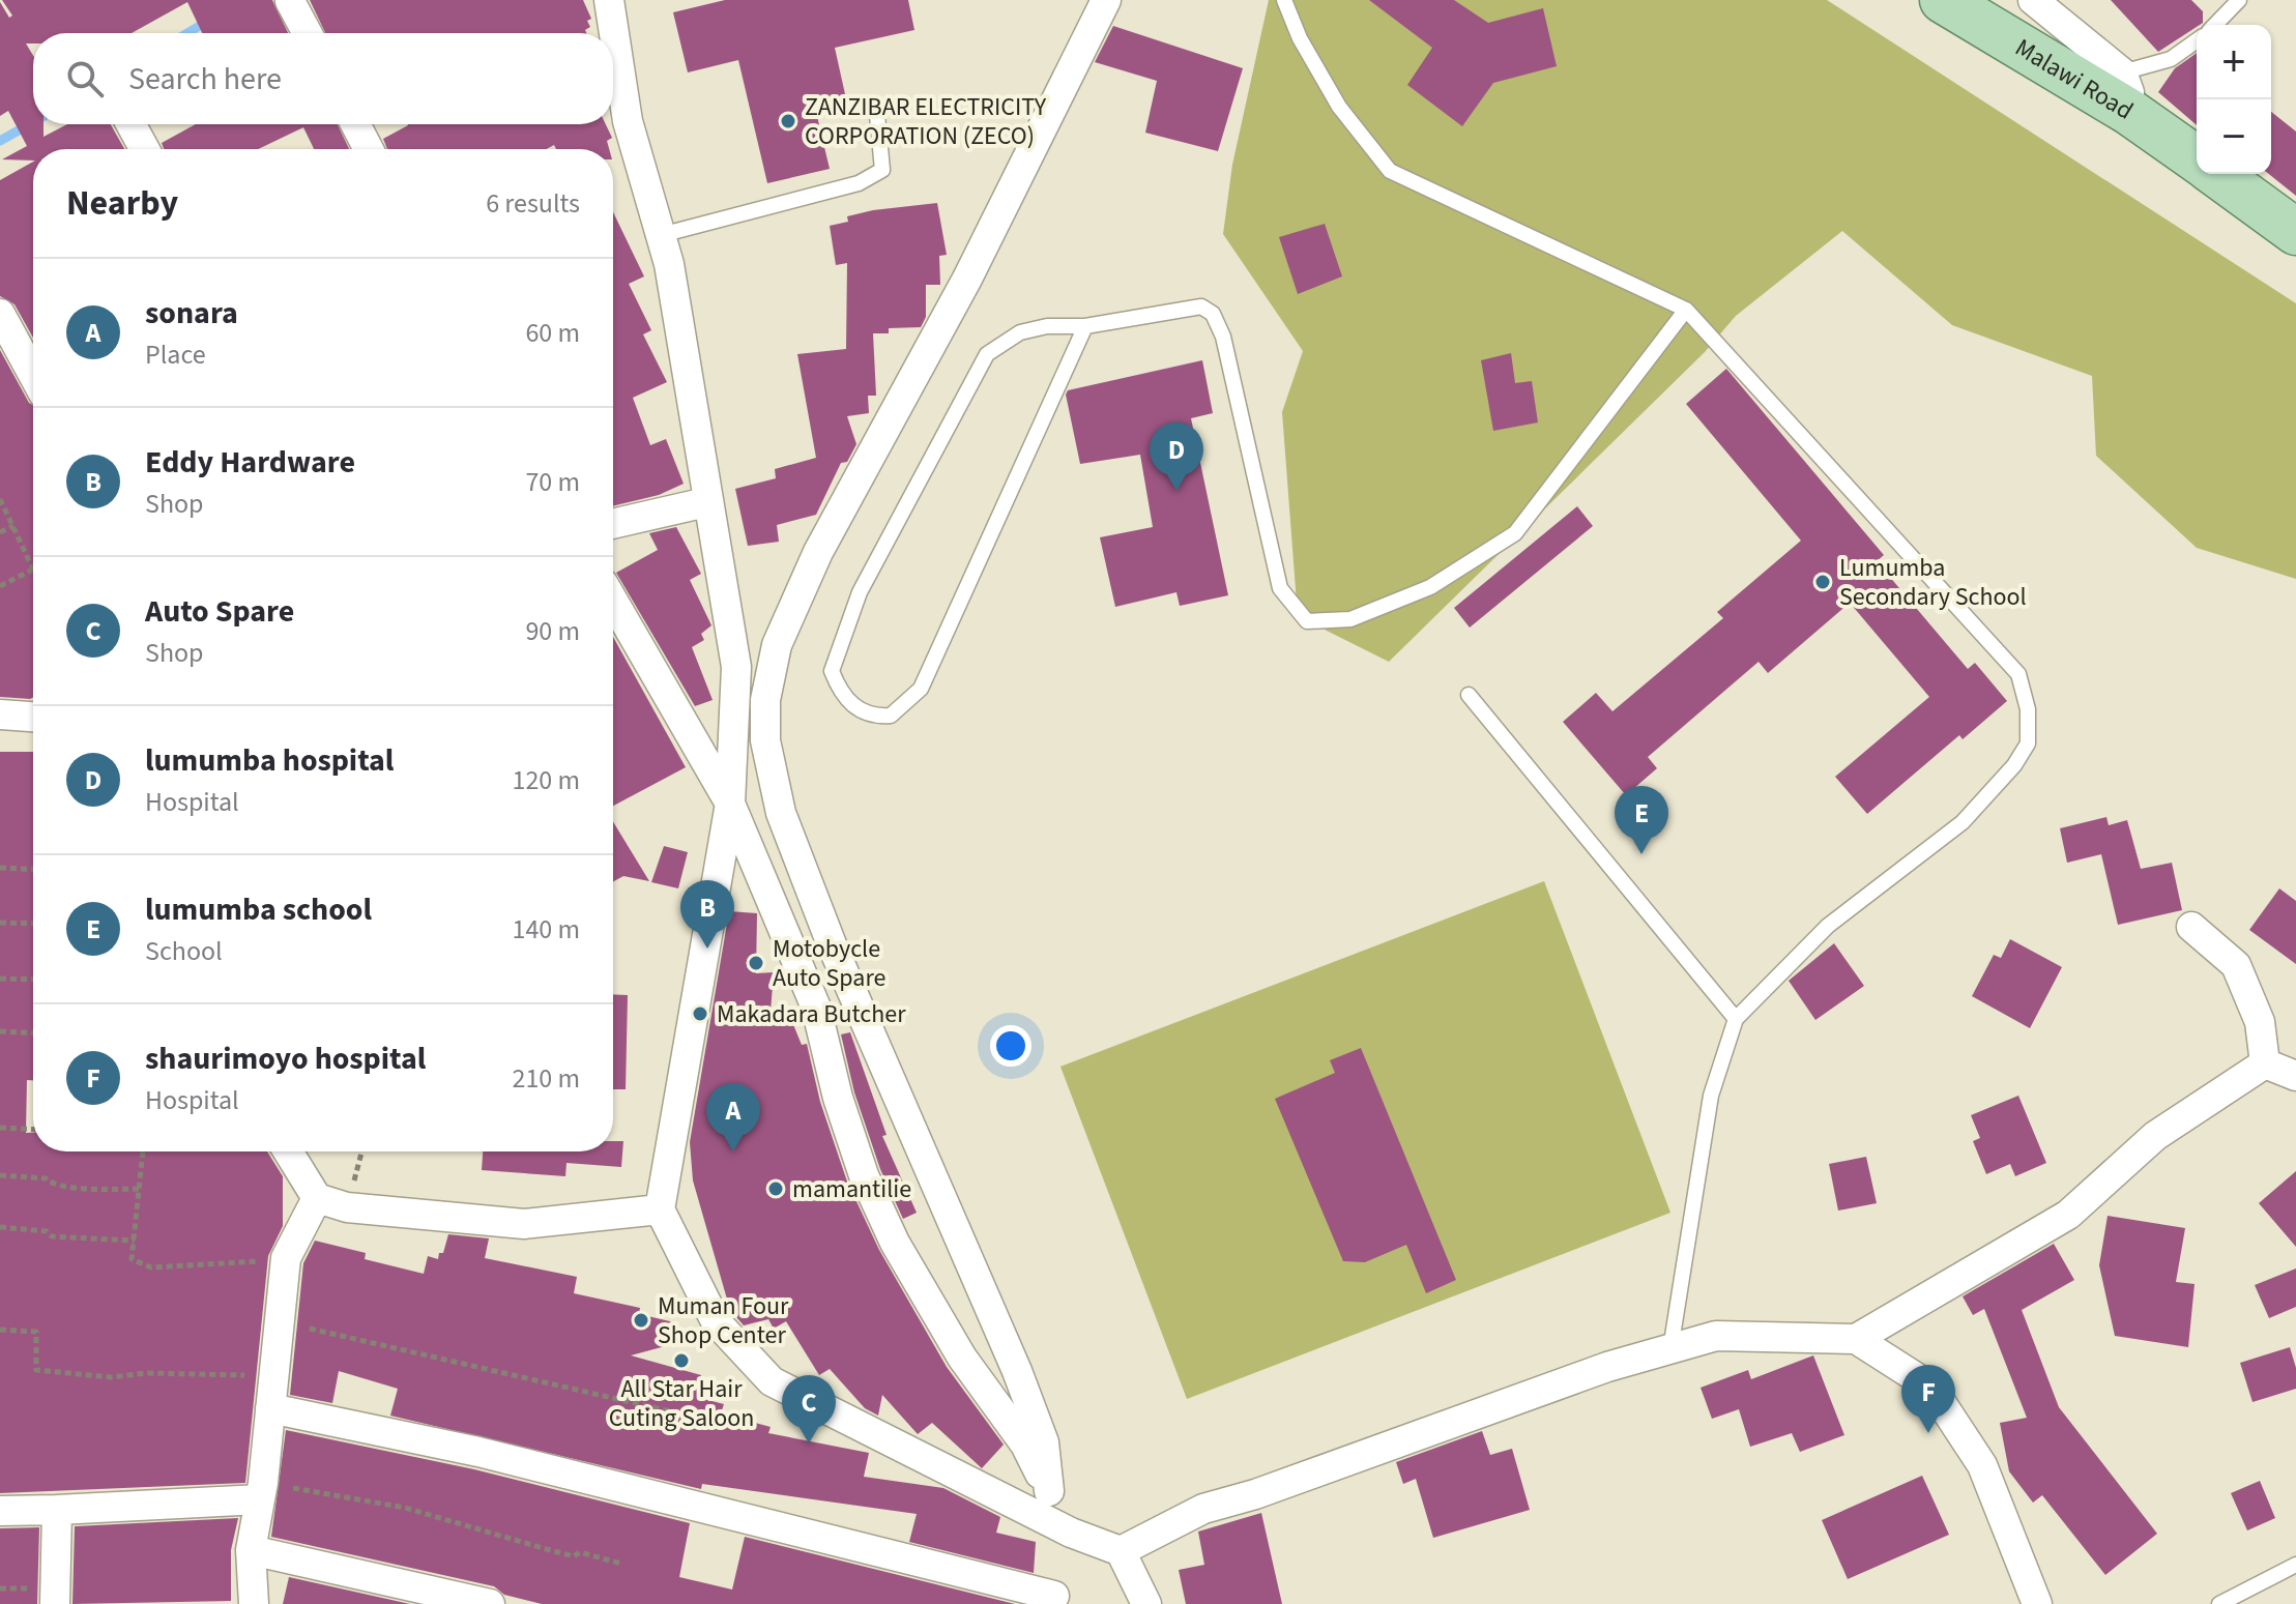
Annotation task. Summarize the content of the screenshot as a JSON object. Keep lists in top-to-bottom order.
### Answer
{
  "streets": {
    "main road": ["Malawi Road"]
  },
  "places": [
    "ZANZIBAR ELECTRICITY CORPORATION (ZECO)",
    "Lumumba Secondary School",
    "Motobycle Auto Spare",
    "Makadara Butcher",
    "mamantilie",
    "Muman Four Shop Center",
    "All Star Hair Cuting Saloon"
  ],
  "page": {
    "map_buttons": ["+", "−"],
    "search": "Search here",
    "heading": ["Nearby", "6 results"],
    "list": [
      {
        "mark": "A",
        "name": "sonara",
        "note": "Place",
        "value": "60 m"
      },
      {
        "mark": "B",
        "name": "Eddy Hardware",
        "note": "Shop",
        "value": "70 m"
      },
      {
        "mark": "C",
        "name": "Auto Spare",
        "note": "Shop",
        "value": "90 m"
      },
      {
        "mark": "D",
        "name": "lumumba hospital",
        "note": "Hospital",
        "value": "120 m"
      },
      {
        "mark": "E",
        "name": "lumumba school",
        "note": "School",
        "value": "140 m"
      },
      {
        "mark": "F",
        "name": "shaurimoyo hospital",
        "note": "Hospital",
        "value": "210 m"
      }
    ],
    "pins": [
      "D",
      "E",
      "B",
      "A",
      "F",
      "C"
    ]
  }
}
